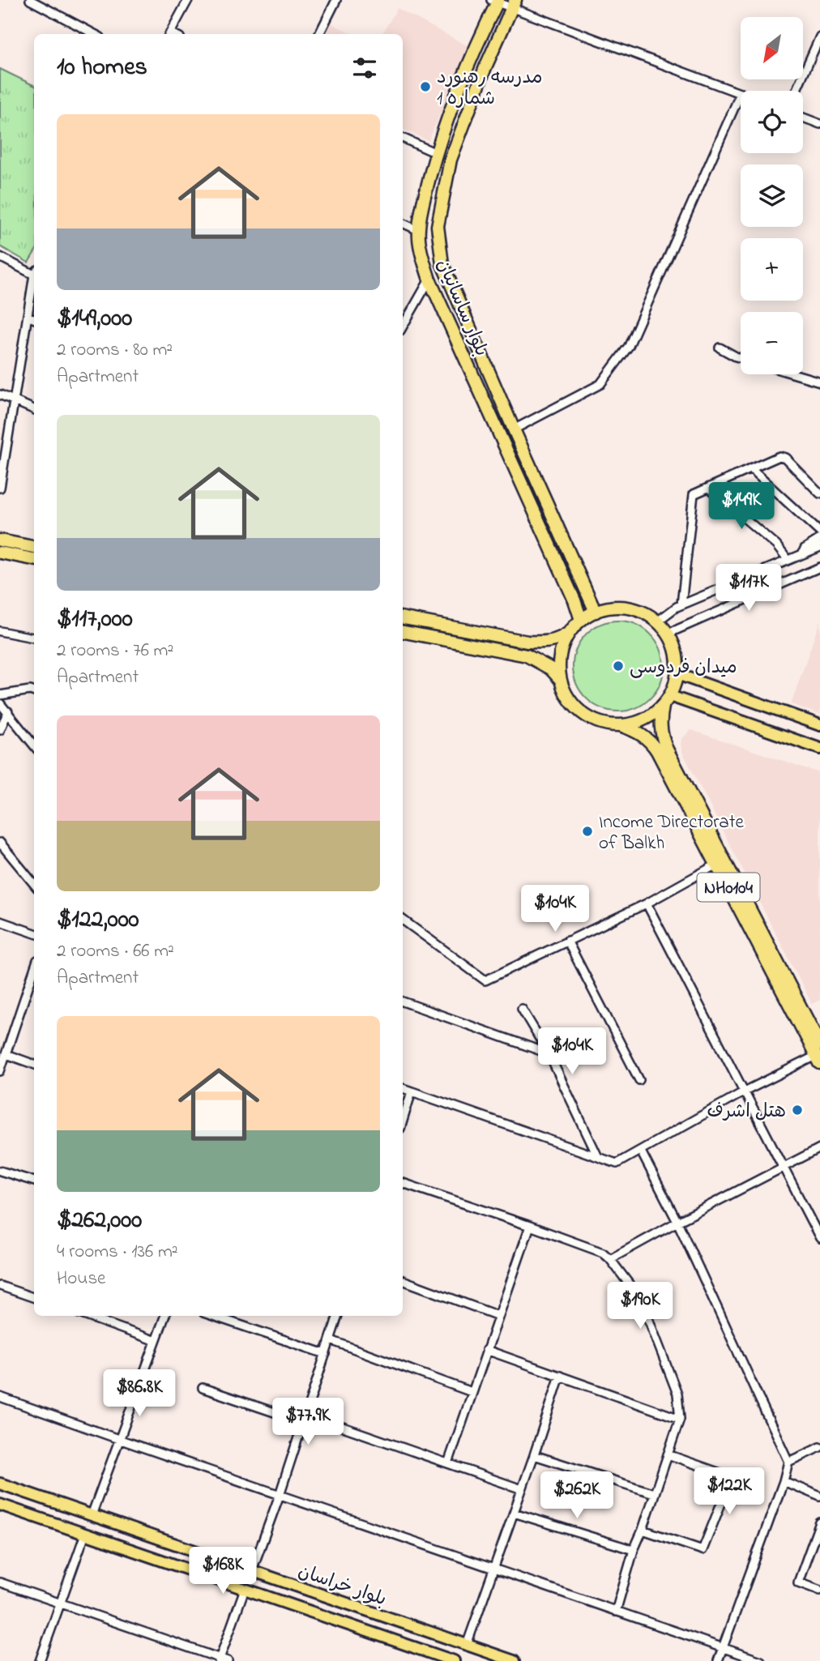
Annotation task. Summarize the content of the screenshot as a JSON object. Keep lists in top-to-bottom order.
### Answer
{
  "streets": {
    "highway": ["بلوار ساسانیان", "NH0104"],
    "main road": ["بلوار خراسان"]
  },
  "crossings": [
    ["بلوار ساسانیان", "NH0104"]
  ],
  "places": [
    "مدرسه رهنورد شماره 1",
    "میدان فردوسی",
    "Income Directorate of Balkh",
    "هتل اشرف"
  ],
  "north": "bottom left",
  "page": {
    "map_buttons": ["+", "−"],
    "heading": "10 homes",
    "list": [
      {
        "name": "$149,000",
        "note": "2 rooms · 80 m² · Apartment"
      },
      {
        "name": "$117,000",
        "note": "2 rooms · 76 m² · Apartment"
      },
      {
        "name": "$122,000",
        "note": "2 rooms · 66 m² · Apartment"
      },
      {
        "name": "$262,000",
        "note": "4 rooms · 136 m² · House"
      }
    ],
    "price": [
      "$149K",
      "$117K",
      "$104K",
      "$104K",
      "$190K",
      "$86.8K",
      "$77.9K",
      "$122K",
      "$262K",
      "$168K"
    ]
  }
}
